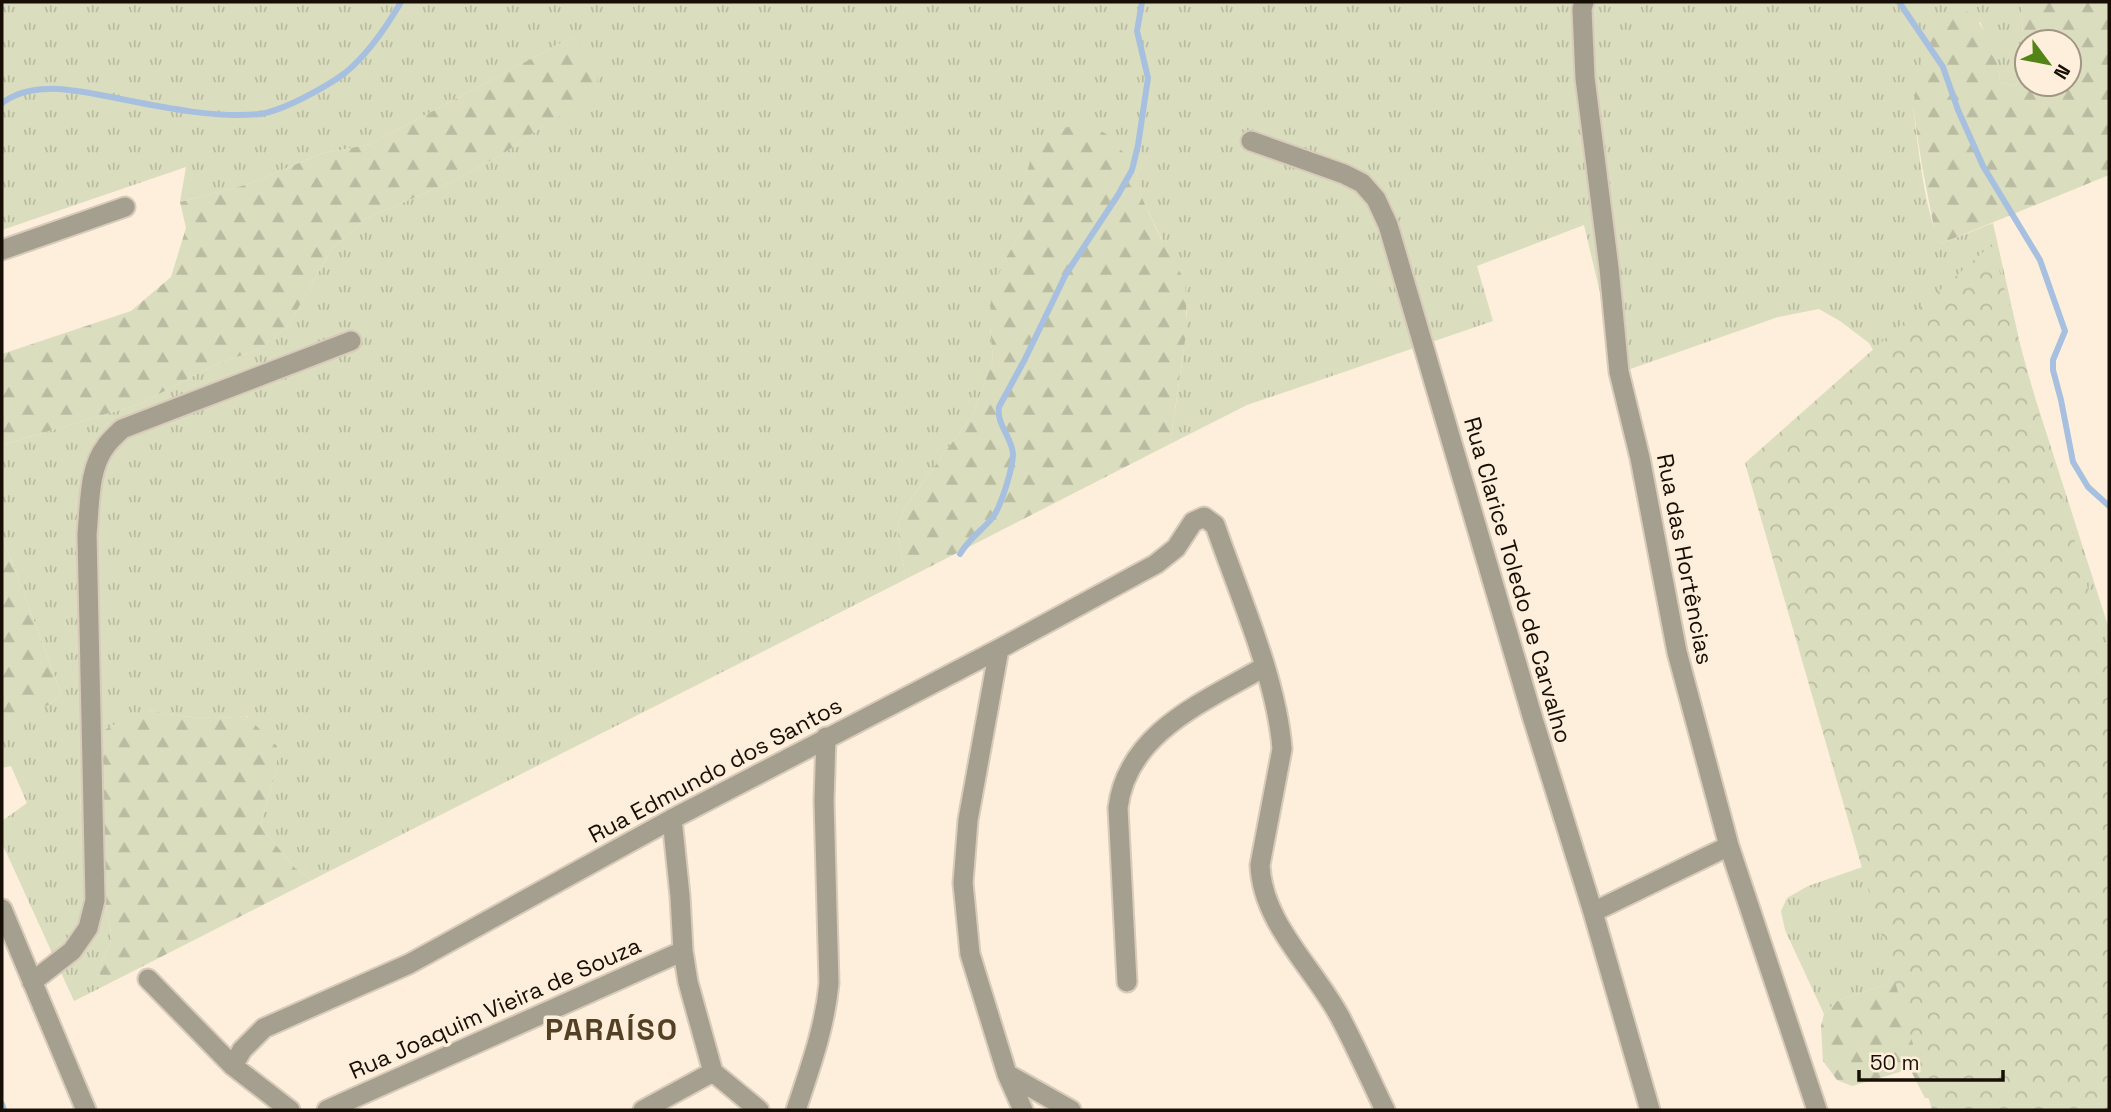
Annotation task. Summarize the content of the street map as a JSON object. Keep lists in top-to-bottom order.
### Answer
{
  "streets": {
    "street": [
      "Rua das Hortências",
      "Rua Clarice Toledo de Carvalho",
      "Rua Edmundo dos Santos",
      "Rua Joaquim Vieira de Souza"
    ]
  },
  "districts": ["PARAÍSO"],
  "scale_bar": "50 m",
  "north": "bottom right"
}
